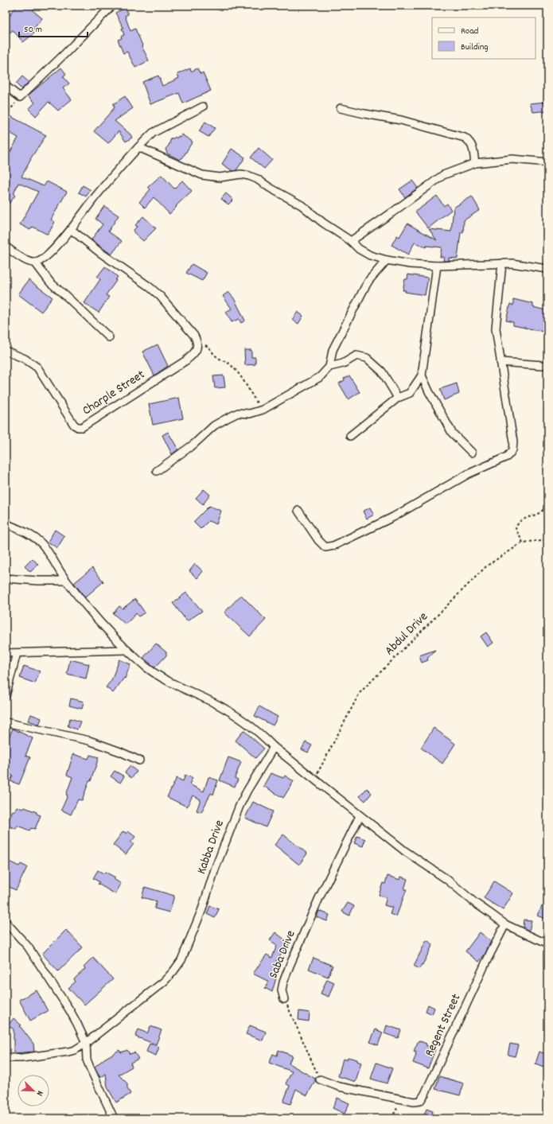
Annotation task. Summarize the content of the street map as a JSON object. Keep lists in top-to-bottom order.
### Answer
{
  "streets": {
    "street": [
      "Charple Street",
      "Kabba Drive",
      "Saba Drive",
      "Regent Street"
    ],
    "path": ["Abdul Drive"]
  },
  "legend": ["Road", "Building"],
  "scale_bar": "50 m",
  "north": "bottom right"
}
